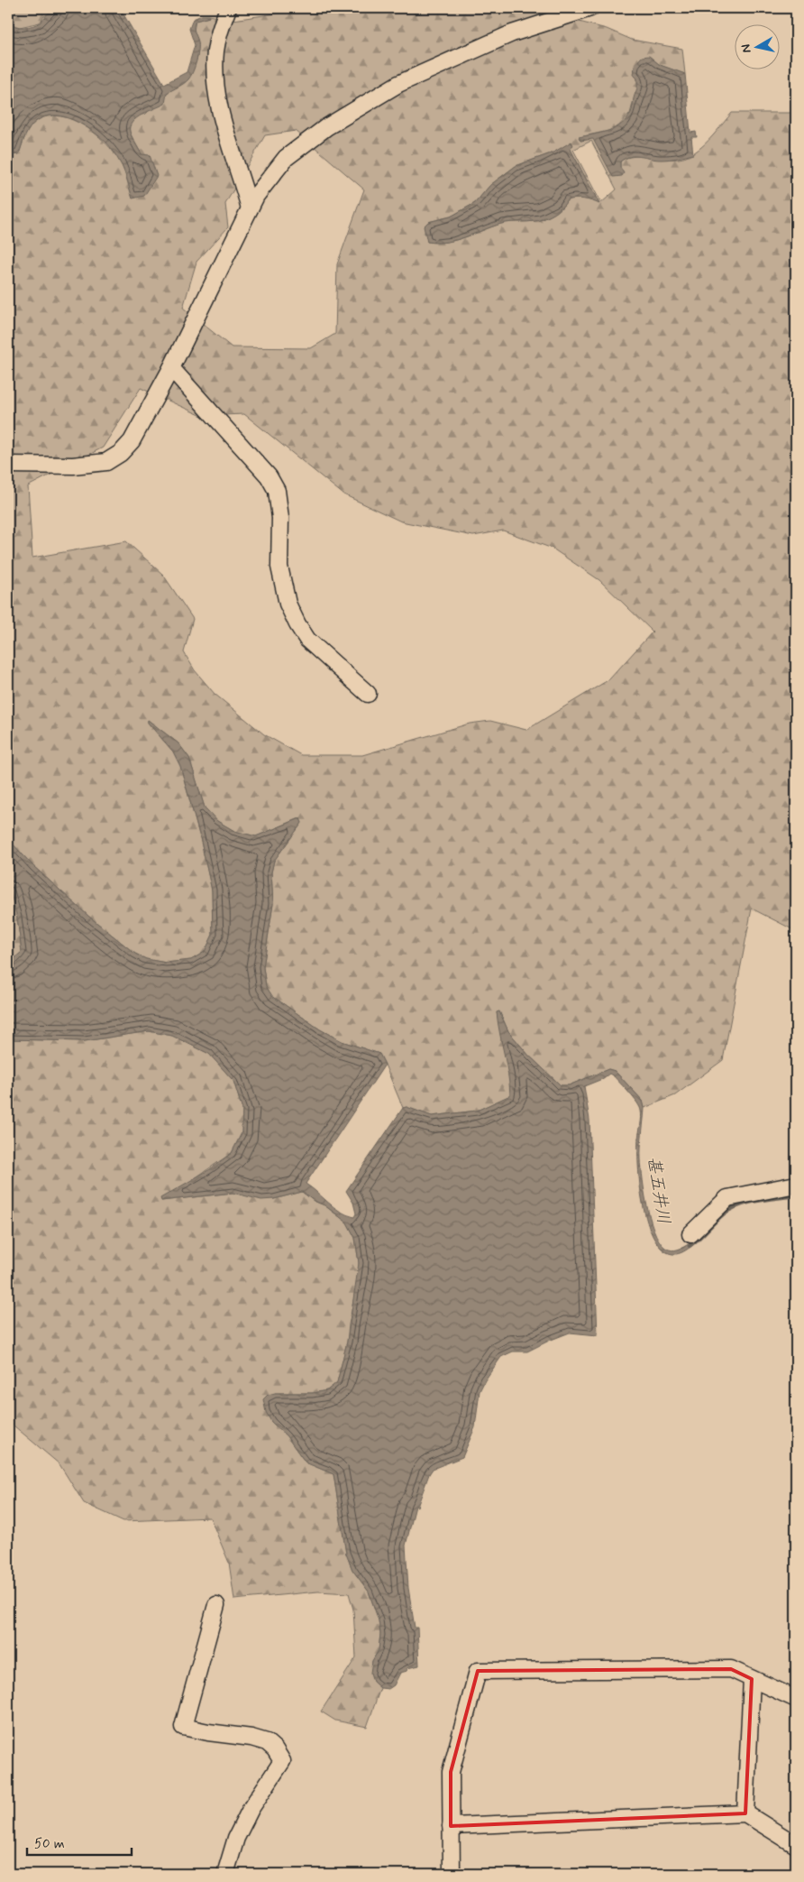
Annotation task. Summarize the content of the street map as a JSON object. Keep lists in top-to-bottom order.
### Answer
{
  "water": ["甚五井川"],
  "scale_bar": "50 m",
  "north": "left"
}
